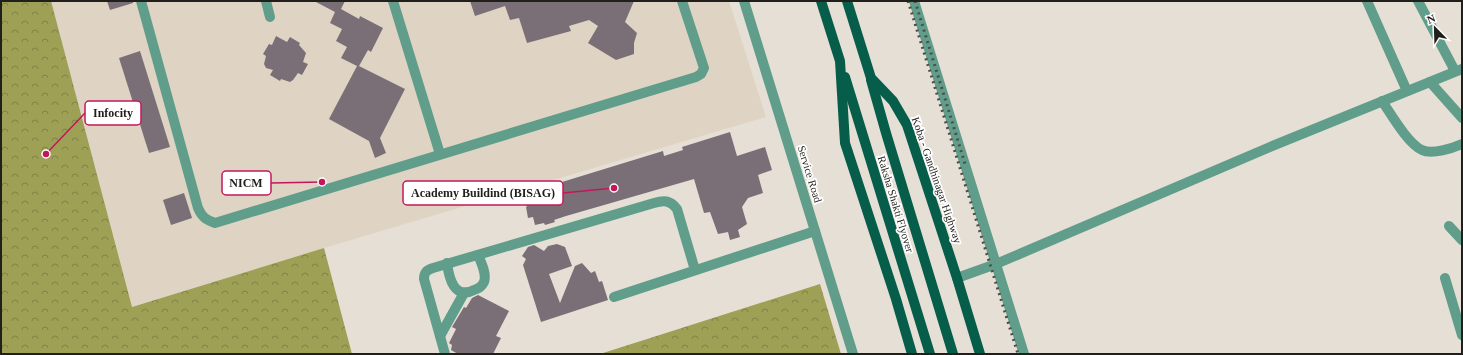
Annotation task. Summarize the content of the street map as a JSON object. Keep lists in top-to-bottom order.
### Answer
{
  "streets": {
    "main road": ["Koba - Gandhinagar Highway", "Raksha Shakti Flyover"],
    "street": ["Service Road"]
  },
  "crossings": [
    ["Koba - Gandhinagar Highway", "Raksha Shakti Flyover"]
  ],
  "places": ["Infocity", "NICM", "Academy Buildind (BISAG)"],
  "north": "top left"
}
